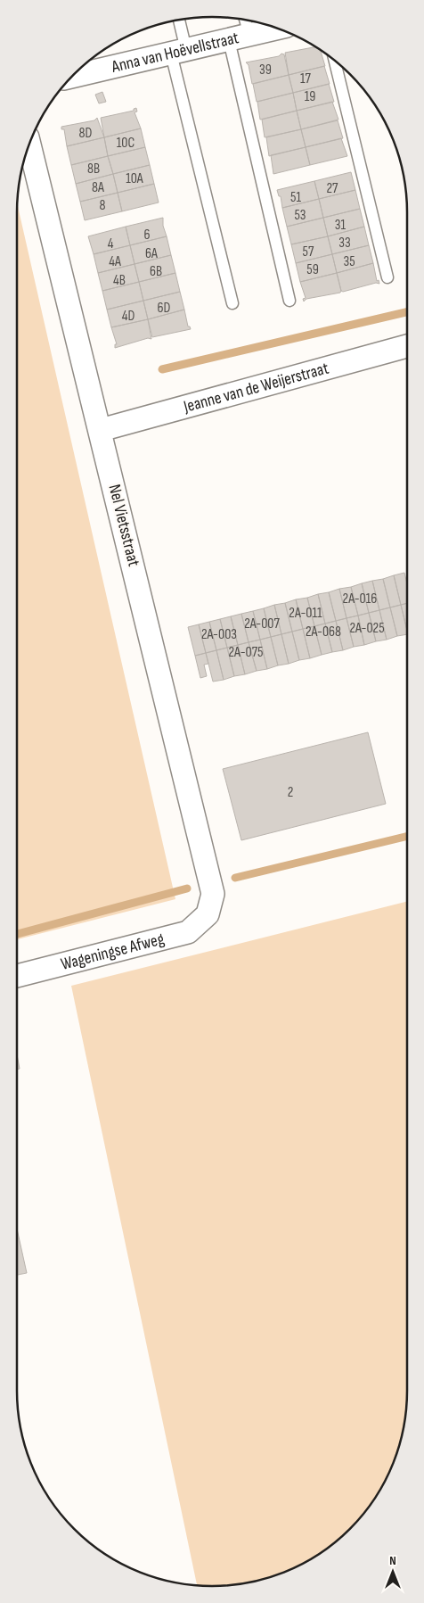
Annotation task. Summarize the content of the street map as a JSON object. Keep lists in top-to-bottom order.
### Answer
{
  "streets": {
    "street": [
      "Anna van Hoëvellstraat",
      "Jeanne van de Weijerstraat",
      "Nel Vietsstraat",
      "Wageningse Afweg"
    ]
  },
  "crossings": [
    ["Jeanne van de Weijerstraat", "Nel Vietsstraat"],
    ["Nel Vietsstraat", "Wageningse Afweg"]
  ],
  "house_numbers": [
    "39",
    "17",
    "19",
    "8D",
    "10C",
    "8B",
    "10A",
    "8A",
    "27",
    "51",
    "8",
    "53",
    "31",
    "6",
    "33",
    "4",
    "57",
    "6A",
    "4A",
    "35",
    "59",
    "6B",
    "4B",
    "6D",
    "4D",
    "2A-016",
    "2A-011",
    "2A-007",
    "2A-025",
    "2A-068",
    "2A-003",
    "2A-075",
    "2"
  ],
  "north": "top"
}
